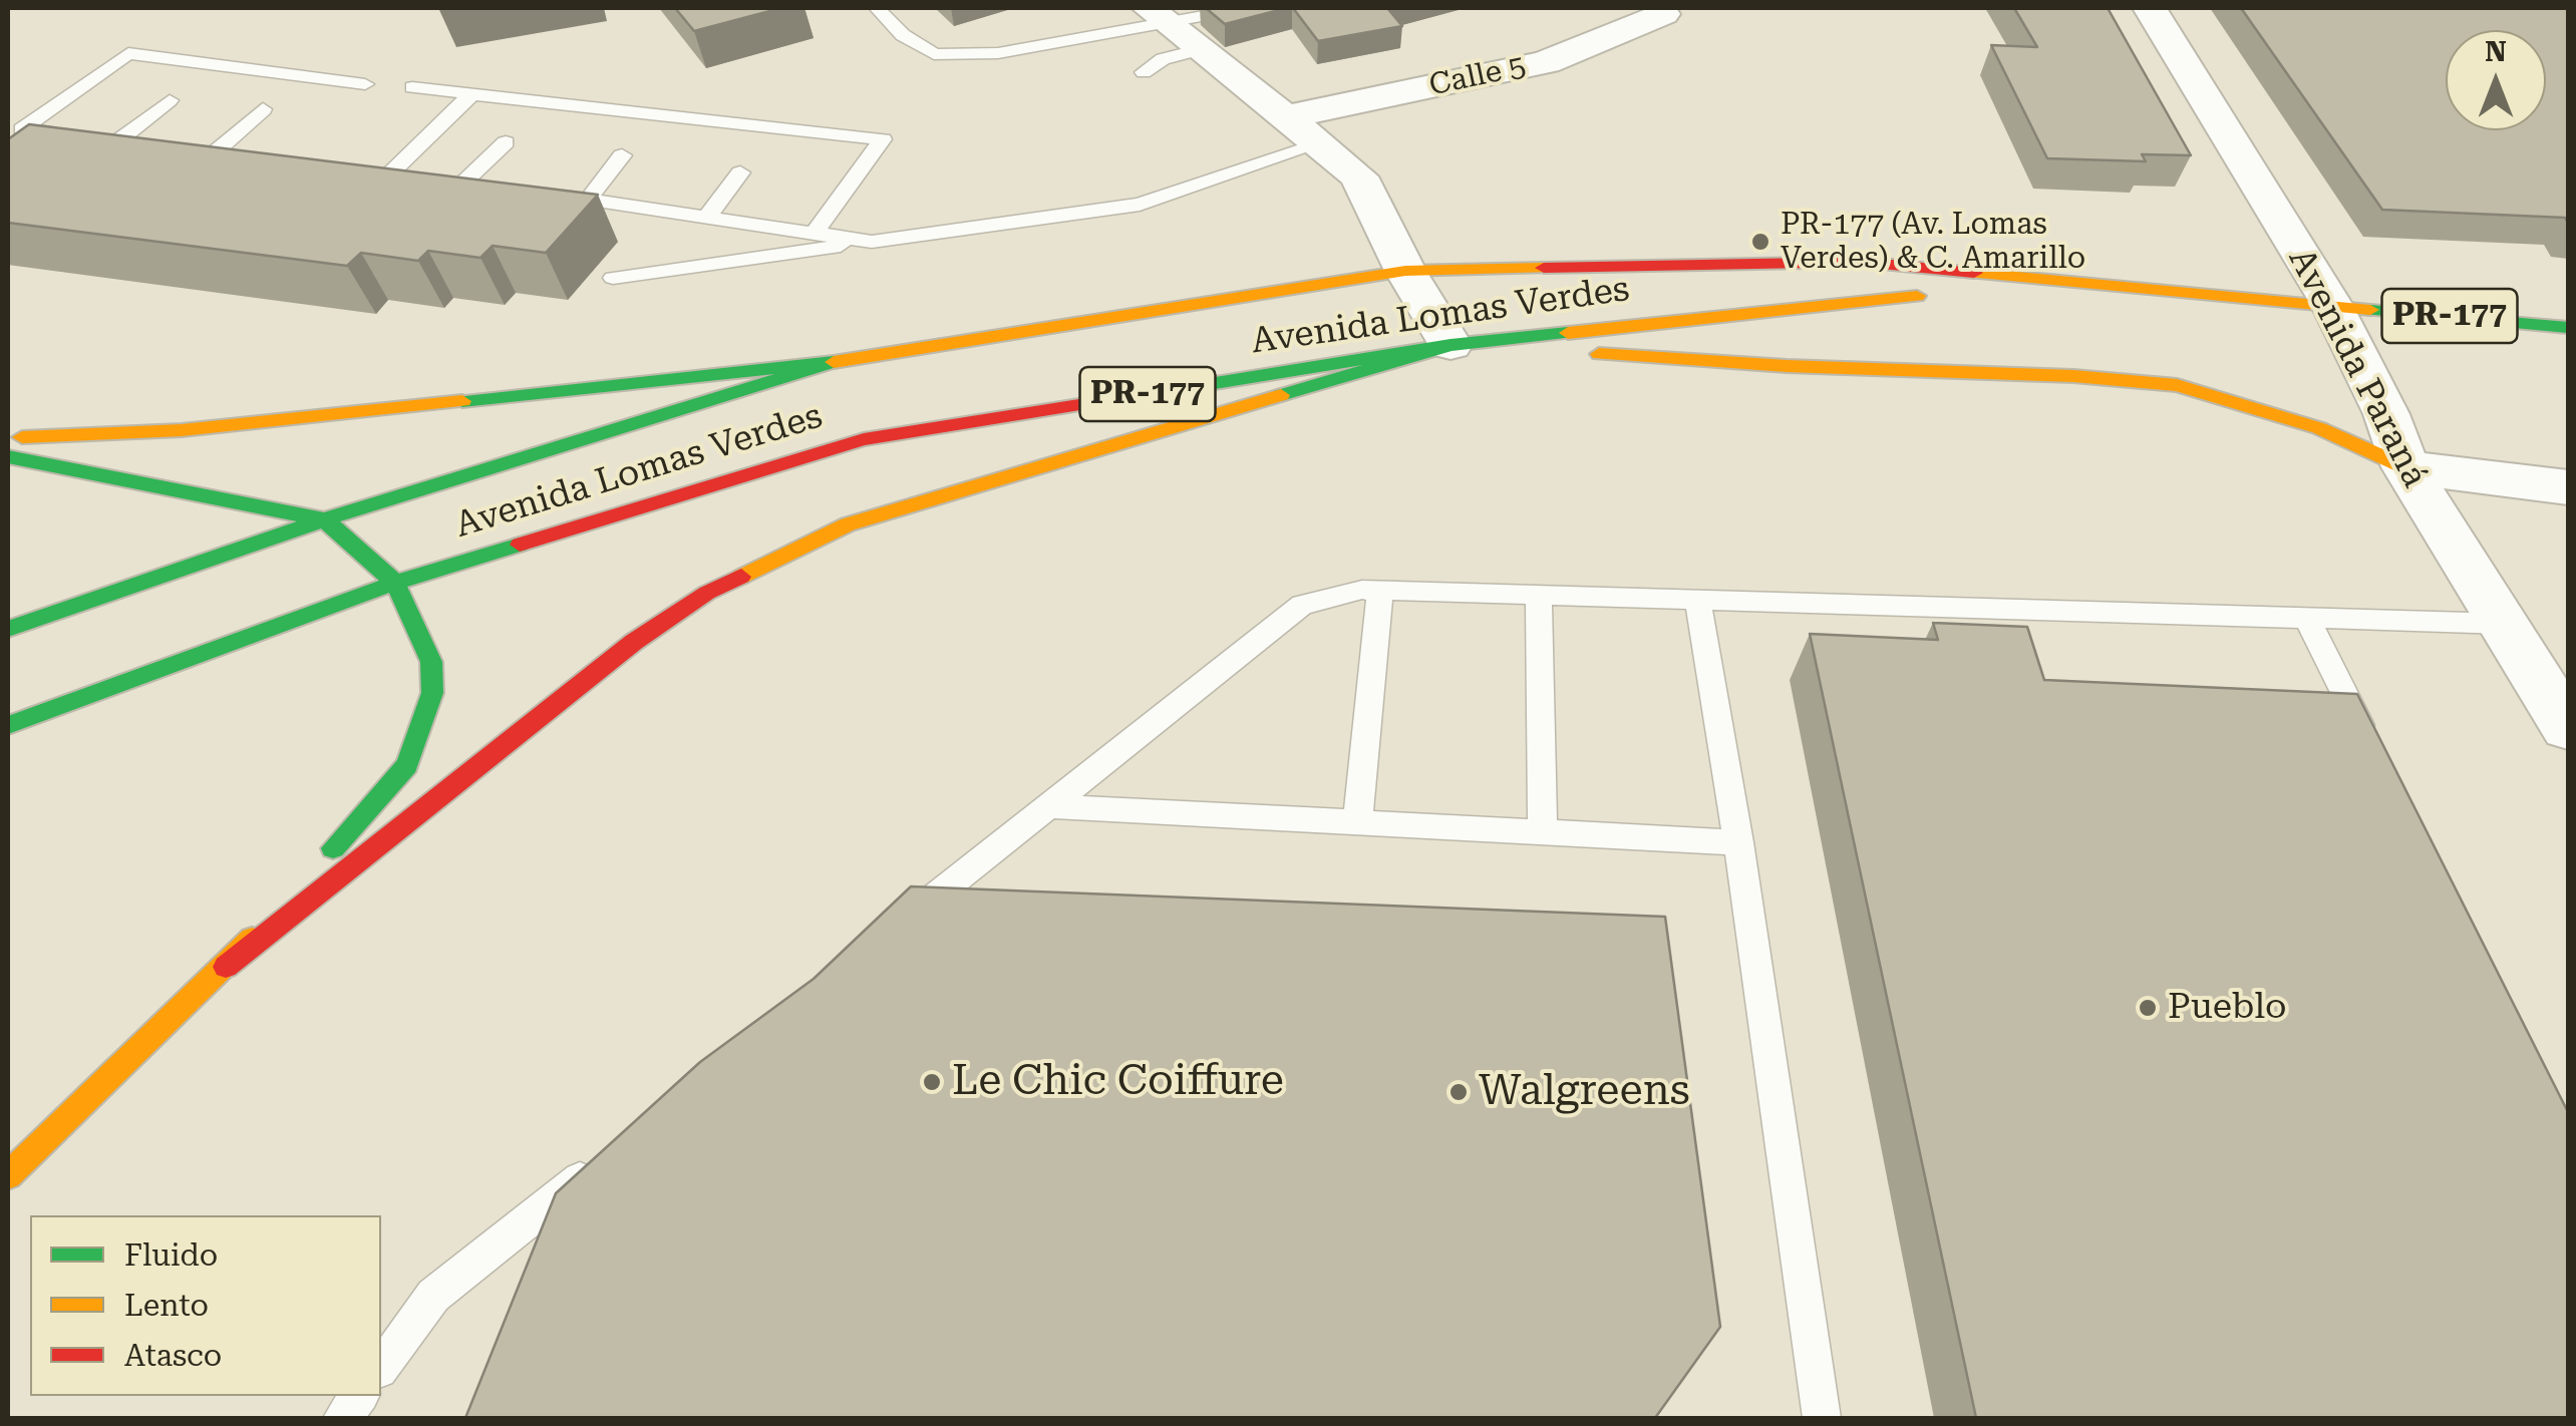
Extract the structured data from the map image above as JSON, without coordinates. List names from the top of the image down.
{
  "streets": {
    "main road": ["Avenida Lomas Verdes", "PR-177"],
    "street": ["Calle 5", "Avenida Paraná"]
  },
  "crossings": [
    ["Avenida Lomas Verdes", "Avenida Paraná"]
  ],
  "places": [
    "PR-177 (Av. Lomas Verdes) & C. Amarillo",
    "Pueblo",
    "Le Chic Coiffure",
    "Walgreens"
  ],
  "legend": ["Fluido", "Lento", "Atasco"],
  "north": "top"
}
